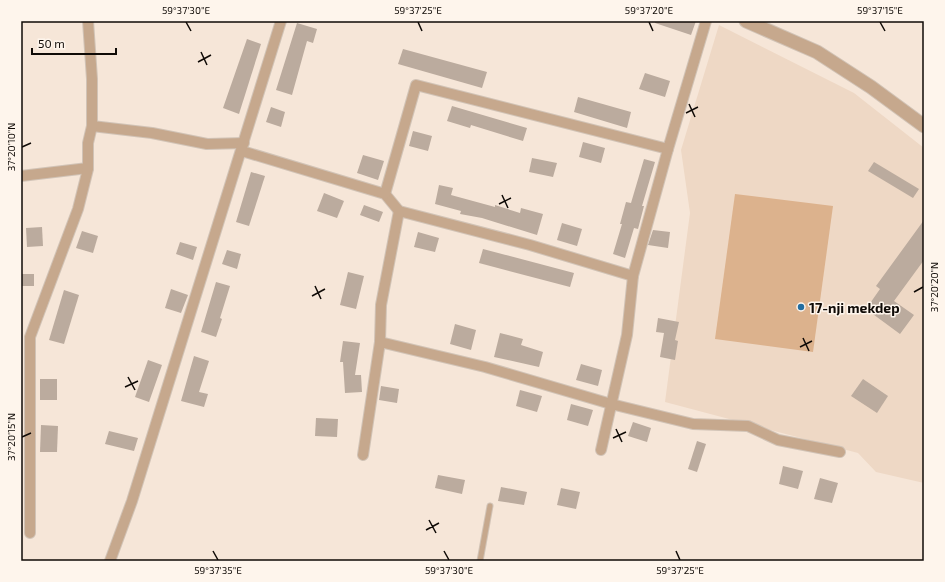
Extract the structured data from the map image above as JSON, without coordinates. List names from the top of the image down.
{
  "places": ["17-nji mekdep"],
  "scale_bar": "50 m",
  "coordinates": [
    "59°37'30\"E",
    "59°37'25\"E",
    "59°37'20\"E",
    "59°37'15\"E",
    "37°20'10\"N",
    "37°20'20\"N",
    "37°20'15\"N",
    "59°37'35\"E"
  ]
}
